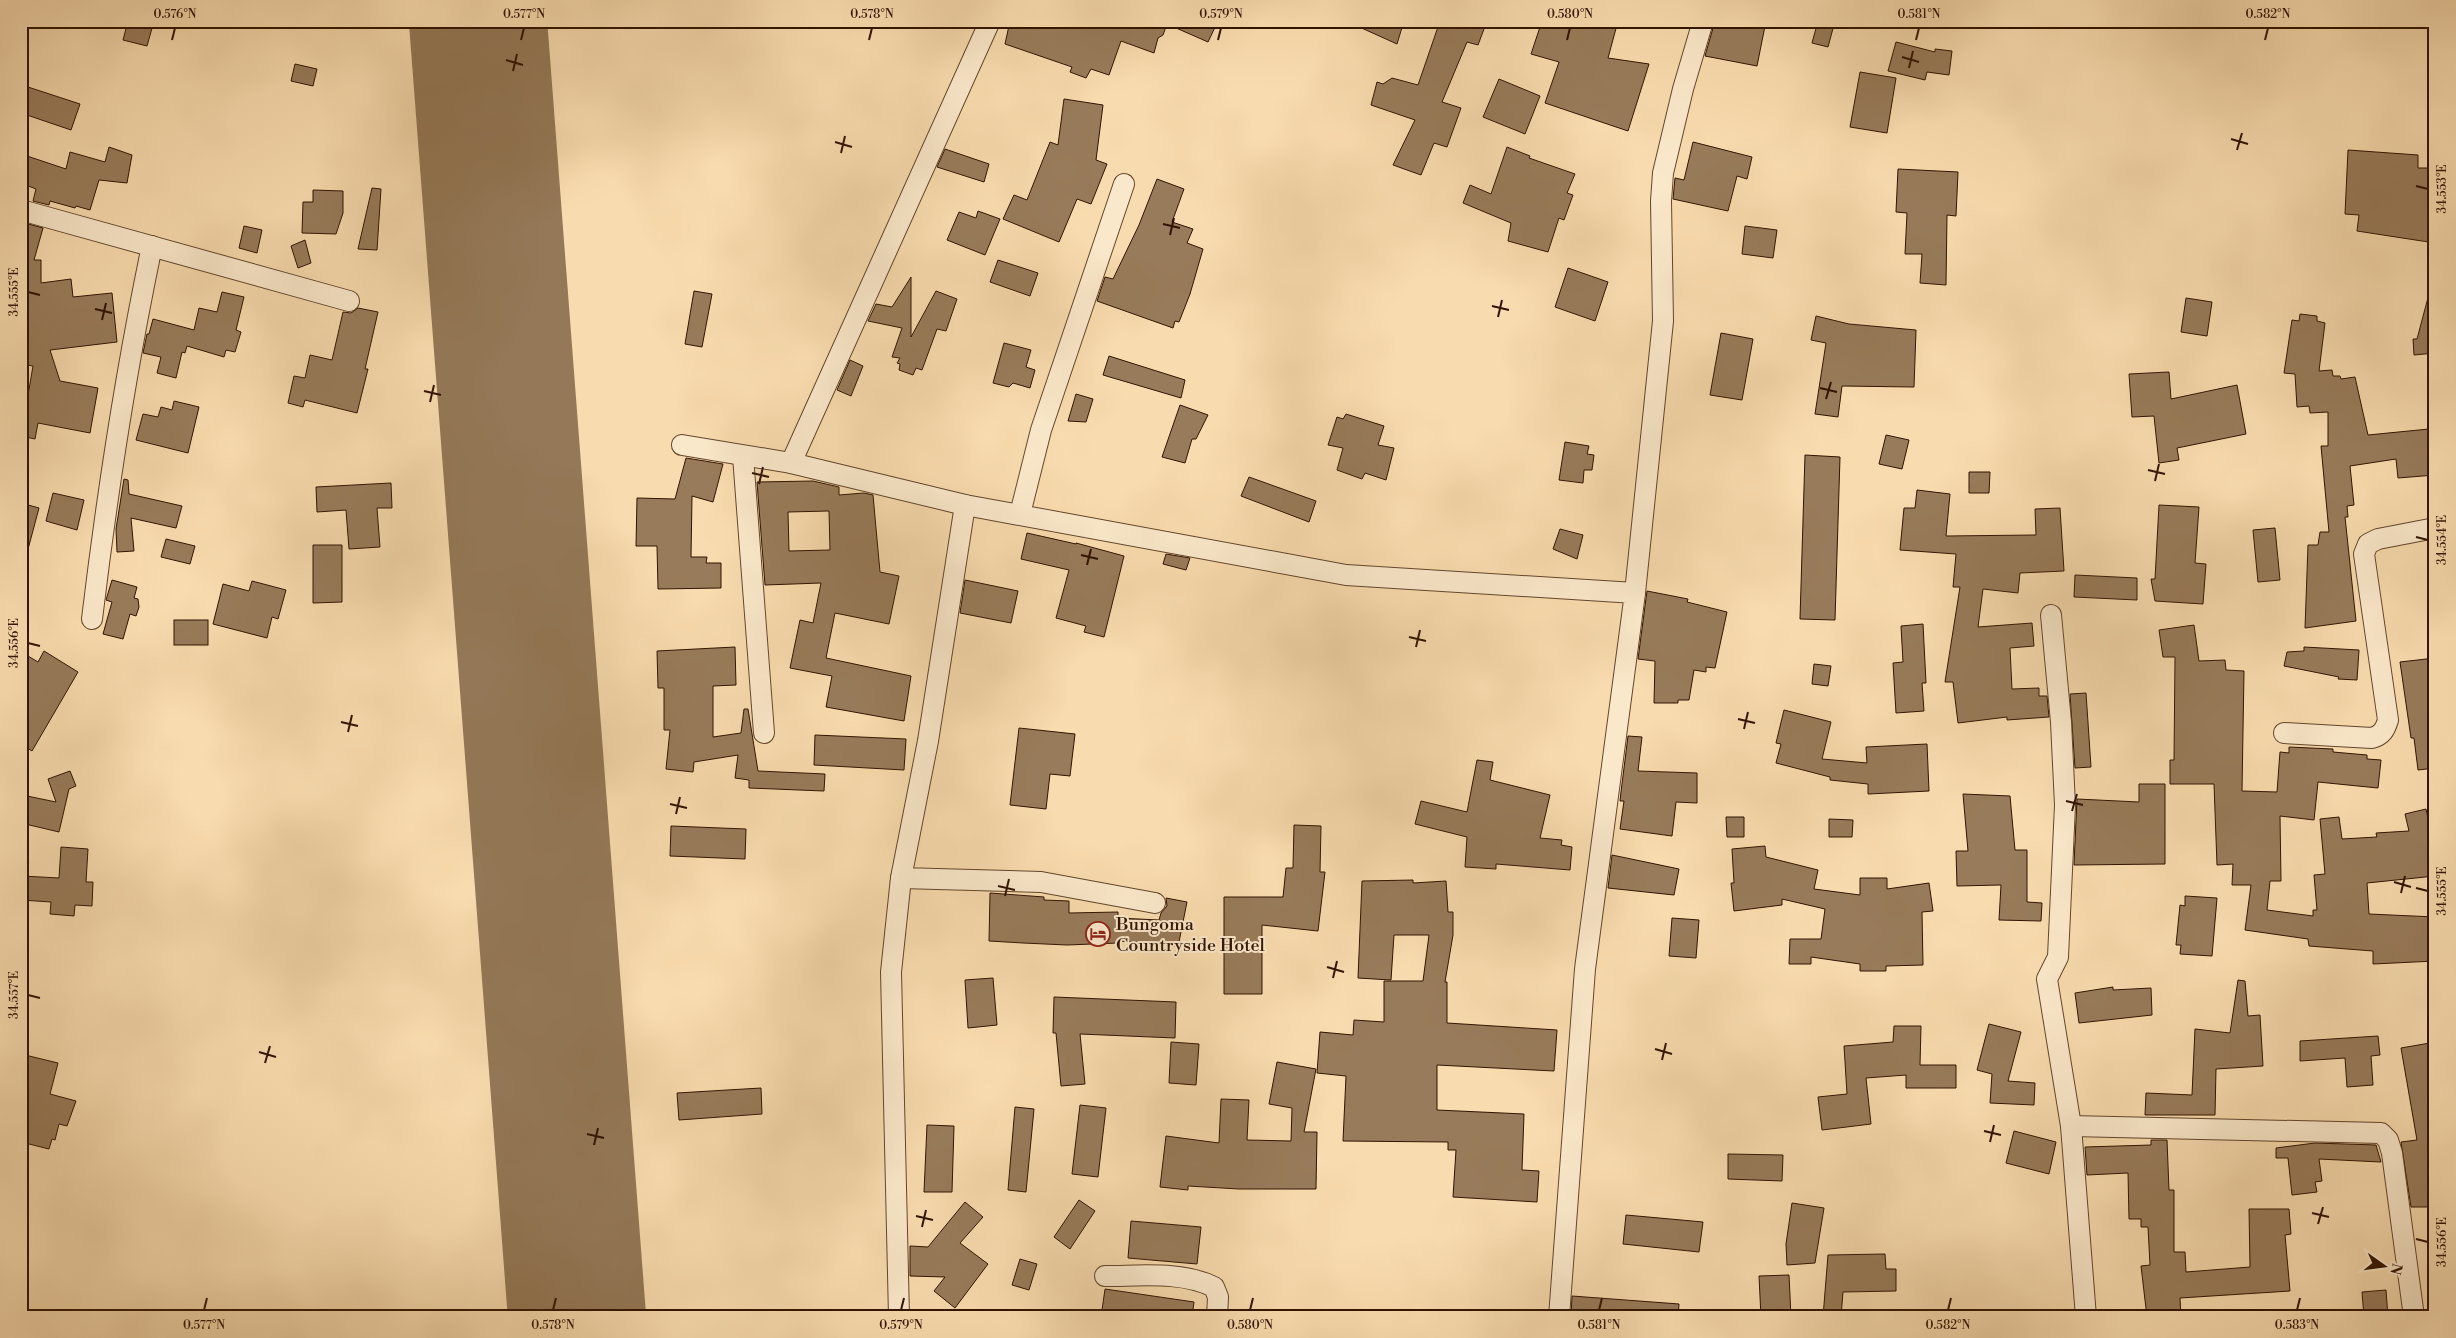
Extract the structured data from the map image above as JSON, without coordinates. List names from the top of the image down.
{
  "places": {
    "hotel": ["Bungoma Countryside Hotel"]
  },
  "north": "right",
  "coordinates": [
    "0.576°N",
    "0.577°N",
    "0.578°N",
    "0.579°N",
    "0.580°N",
    "0.581°N",
    "0.582°N",
    "34.553°E",
    "34.555°E",
    "34.554°E",
    "34.556°E",
    "34.557°E",
    "0.583°N"
  ]
}
